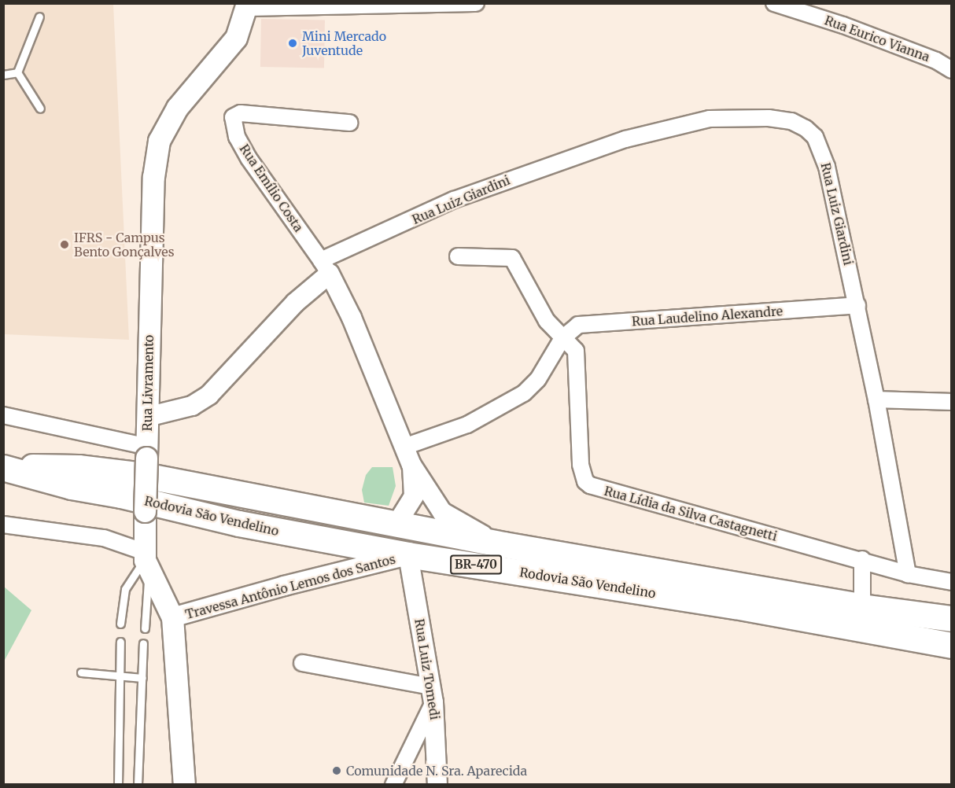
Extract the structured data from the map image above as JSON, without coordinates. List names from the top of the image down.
{
  "streets": {
    "highway": ["Rodovia São Vendelino", "BR-470"],
    "main road": ["Rua Livramento"],
    "street": [
      "Rua Eurico Vianna",
      "Rua Emílio Costa",
      "Rua Luiz Giardini",
      "Rua Laudelino Alexandre",
      "Rua Lídia da Silva Castagnetti",
      "Travessa Antônio Lemos dos Santos",
      "Rua Luiz Tomedi"
    ]
  },
  "crossings": [
    ["Rua Emílio Costa", "Rua Luiz Giardini"],
    ["Rua Luiz Giardini", "Rua Laudelino Alexandre"],
    ["Rua Luiz Giardini", "Rua Lídia da Silva Castagnetti"],
    ["Rua Laudelino Alexandre", "Rua Lídia da Silva Castagnetti"],
    ["Rua Livramento", "Travessa Antônio Lemos dos Santos"],
    ["Rodovia São Vendelino", "BR-470"],
    ["Rodovia São Vendelino", "Travessa Antônio Lemos dos Santos"],
    ["Rodovia São Vendelino", "Rua Luiz Tomedi"],
    ["Travessa Antônio Lemos dos Santos", "Rua Luiz Tomedi"]
  ],
  "places": ["Mini Mercado Juventude", "IFRS - Campus Bento Gonçalves", "Comunidade N. Sra. Aparecida"]
}
